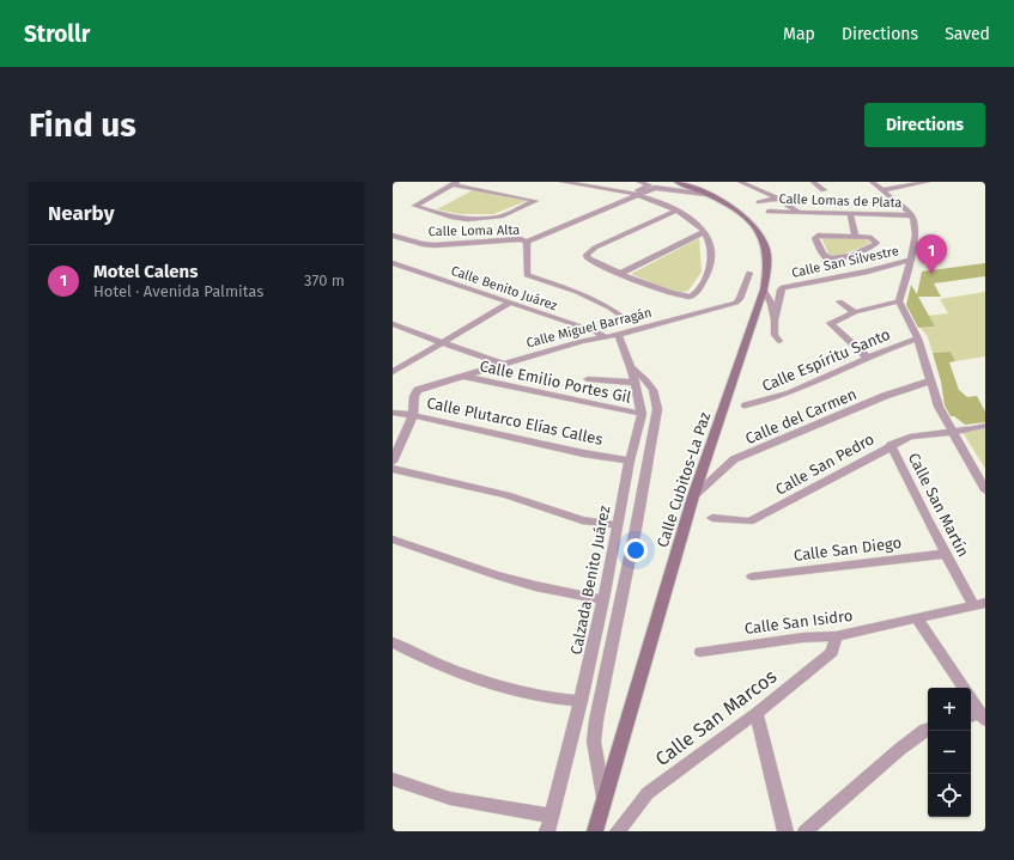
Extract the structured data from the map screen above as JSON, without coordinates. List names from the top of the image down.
{
  "streets": {
    "main road": ["Calle Cubitos-La Paz"],
    "street": [
      "Calle Lomas de Plata",
      "Calle Loma Alta",
      "Calle San Silvestre",
      "Calle Benito Juárez",
      "Calle Miguel Barragán",
      "Calle Espíritu Santo",
      "Calle Emilio Portes Gil",
      "Calle del Carmen",
      "Calle Plutarco Elías Calles",
      "Calle San Pedro",
      "Calle San Martín",
      "Calle San Diego",
      "Calzada Benito Juárez",
      "Calle San Isidro",
      "Calle San Marcos"
    ]
  },
  "crossings": [
    ["Calle Benito Juárez", "Calle Miguel Barragán"],
    ["Calle Benito Juárez", "Calzada Benito Juárez"],
    ["Calle Miguel Barragán", "Calle Emilio Portes Gil"],
    ["Calle Miguel Barragán", "Calle Plutarco Elías Calles"],
    ["Calle Miguel Barragán", "Calzada Benito Juárez"],
    ["Calle Emilio Portes Gil", "Calzada Benito Juárez"],
    ["Calle del Carmen", "Calle Cubitos-La Paz"],
    ["Calle Plutarco Elías Calles", "Calzada Benito Juárez"],
    ["Calle San Pedro", "Calle San Martín"],
    ["Calle San Martín", "Calle San Diego"],
    ["Calle San Martín", "Calle San Isidro"],
    ["Calle San Isidro", "Calle San Marcos"]
  ],
  "page": {
    "header": "Strollr",
    "nav": ["Map", "Directions", "Saved"],
    "buttons": "Directions",
    "title": "Find us",
    "heading": "Nearby",
    "pins": "1",
    "list": [
      {
        "mark": "1",
        "name": "Motel Calens",
        "note": "Hotel · Avenida Palmitas",
        "value": "370 m"
      }
    ],
    "map_buttons": ["+", "−"]
  }
}
